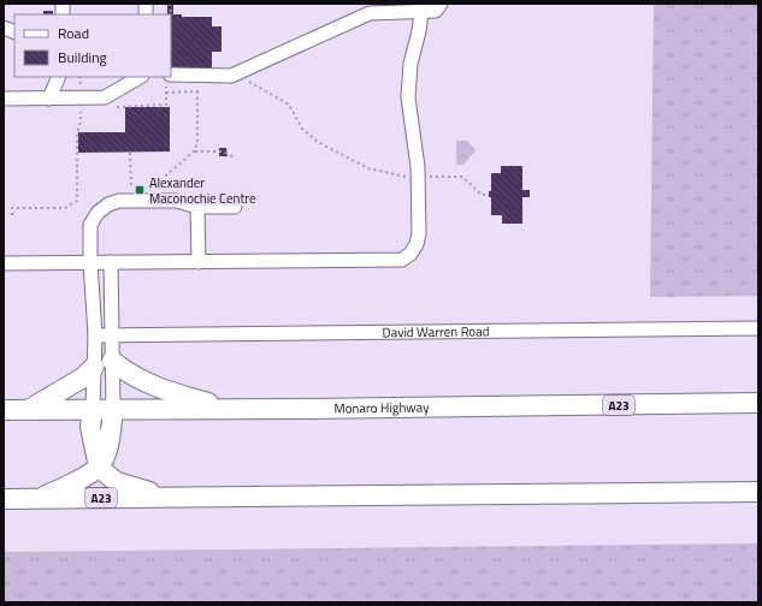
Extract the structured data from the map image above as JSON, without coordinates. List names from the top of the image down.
{
  "streets": {
    "highway": ["A23", "Monaro Highway"],
    "street": ["David Warren Road"]
  },
  "places": {
    "transit": ["Alexander Maconochie Centre"]
  },
  "legend": ["Road", "Building"]
}
